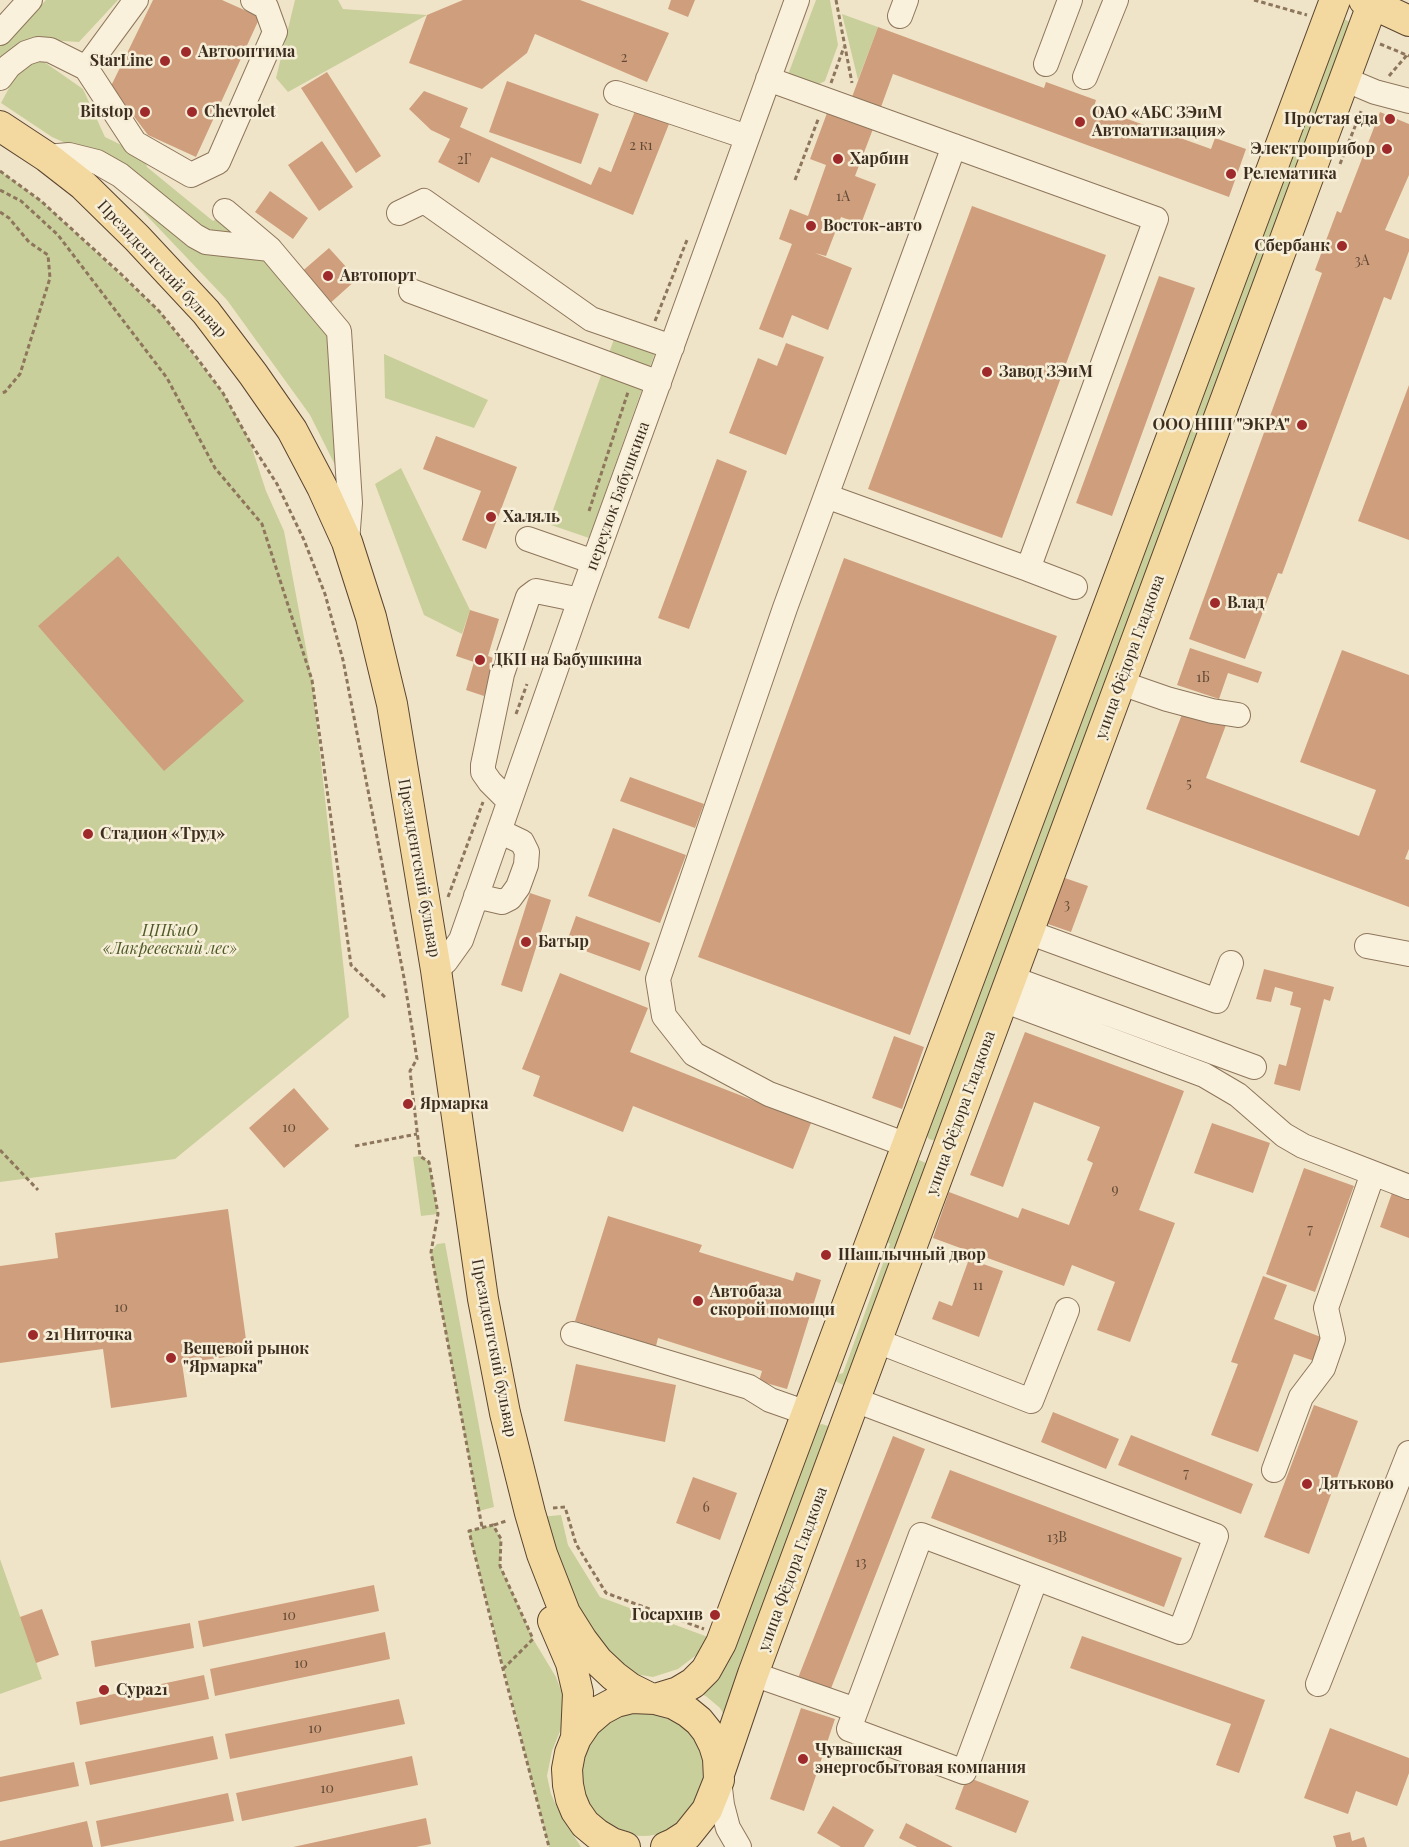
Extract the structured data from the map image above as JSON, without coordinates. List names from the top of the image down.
{
  "streets": {
    "main road": ["Президентский бульвар", "улица Фёдора Гладкова"],
    "street": ["переулок Бабушкина"]
  },
  "crossings": [
    ["Президентский бульвар", "переулок Бабушкина"],
    ["Президентский бульвар", "улица Фёдора Гладкова"]
  ],
  "parks": ["ЦПКиО «Лакреевский лес»"],
  "places": [
    "Автооптима",
    "StarLine",
    "Bitstop",
    "Chevrolet",
    "Простая еда",
    "ОАО «АБС ЗЭиМ Автоматизация»",
    "Электроприбор",
    "Харбин",
    "Релематика",
    "Восток-авто",
    "Сбербанк",
    "Автопорт",
    "Завод ЗЭиМ",
    "ООО НПП \"ЭКРА\"",
    "Халяль",
    "Влад",
    "ДКП на Бабушкина",
    "Стадион «Труд»",
    "Батыр",
    "Ярмарка",
    "Шашлычный двор",
    "Автобаза скорой помощи",
    "21 Ниточка",
    "Вещевой рынок \"Ярмарка\"",
    "Дятьково",
    "Госархив",
    "Сура21",
    "Чувашская энергосбытовая компания"
  ],
  "house_numbers": [
    "2",
    "2 к1",
    "2Г",
    "1А",
    "3А",
    "1Б",
    "5",
    "3",
    "10",
    "9",
    "7",
    "11",
    "10",
    "7",
    "6",
    "13В",
    "13",
    "10",
    "10",
    "10",
    "10"
  ]
}
